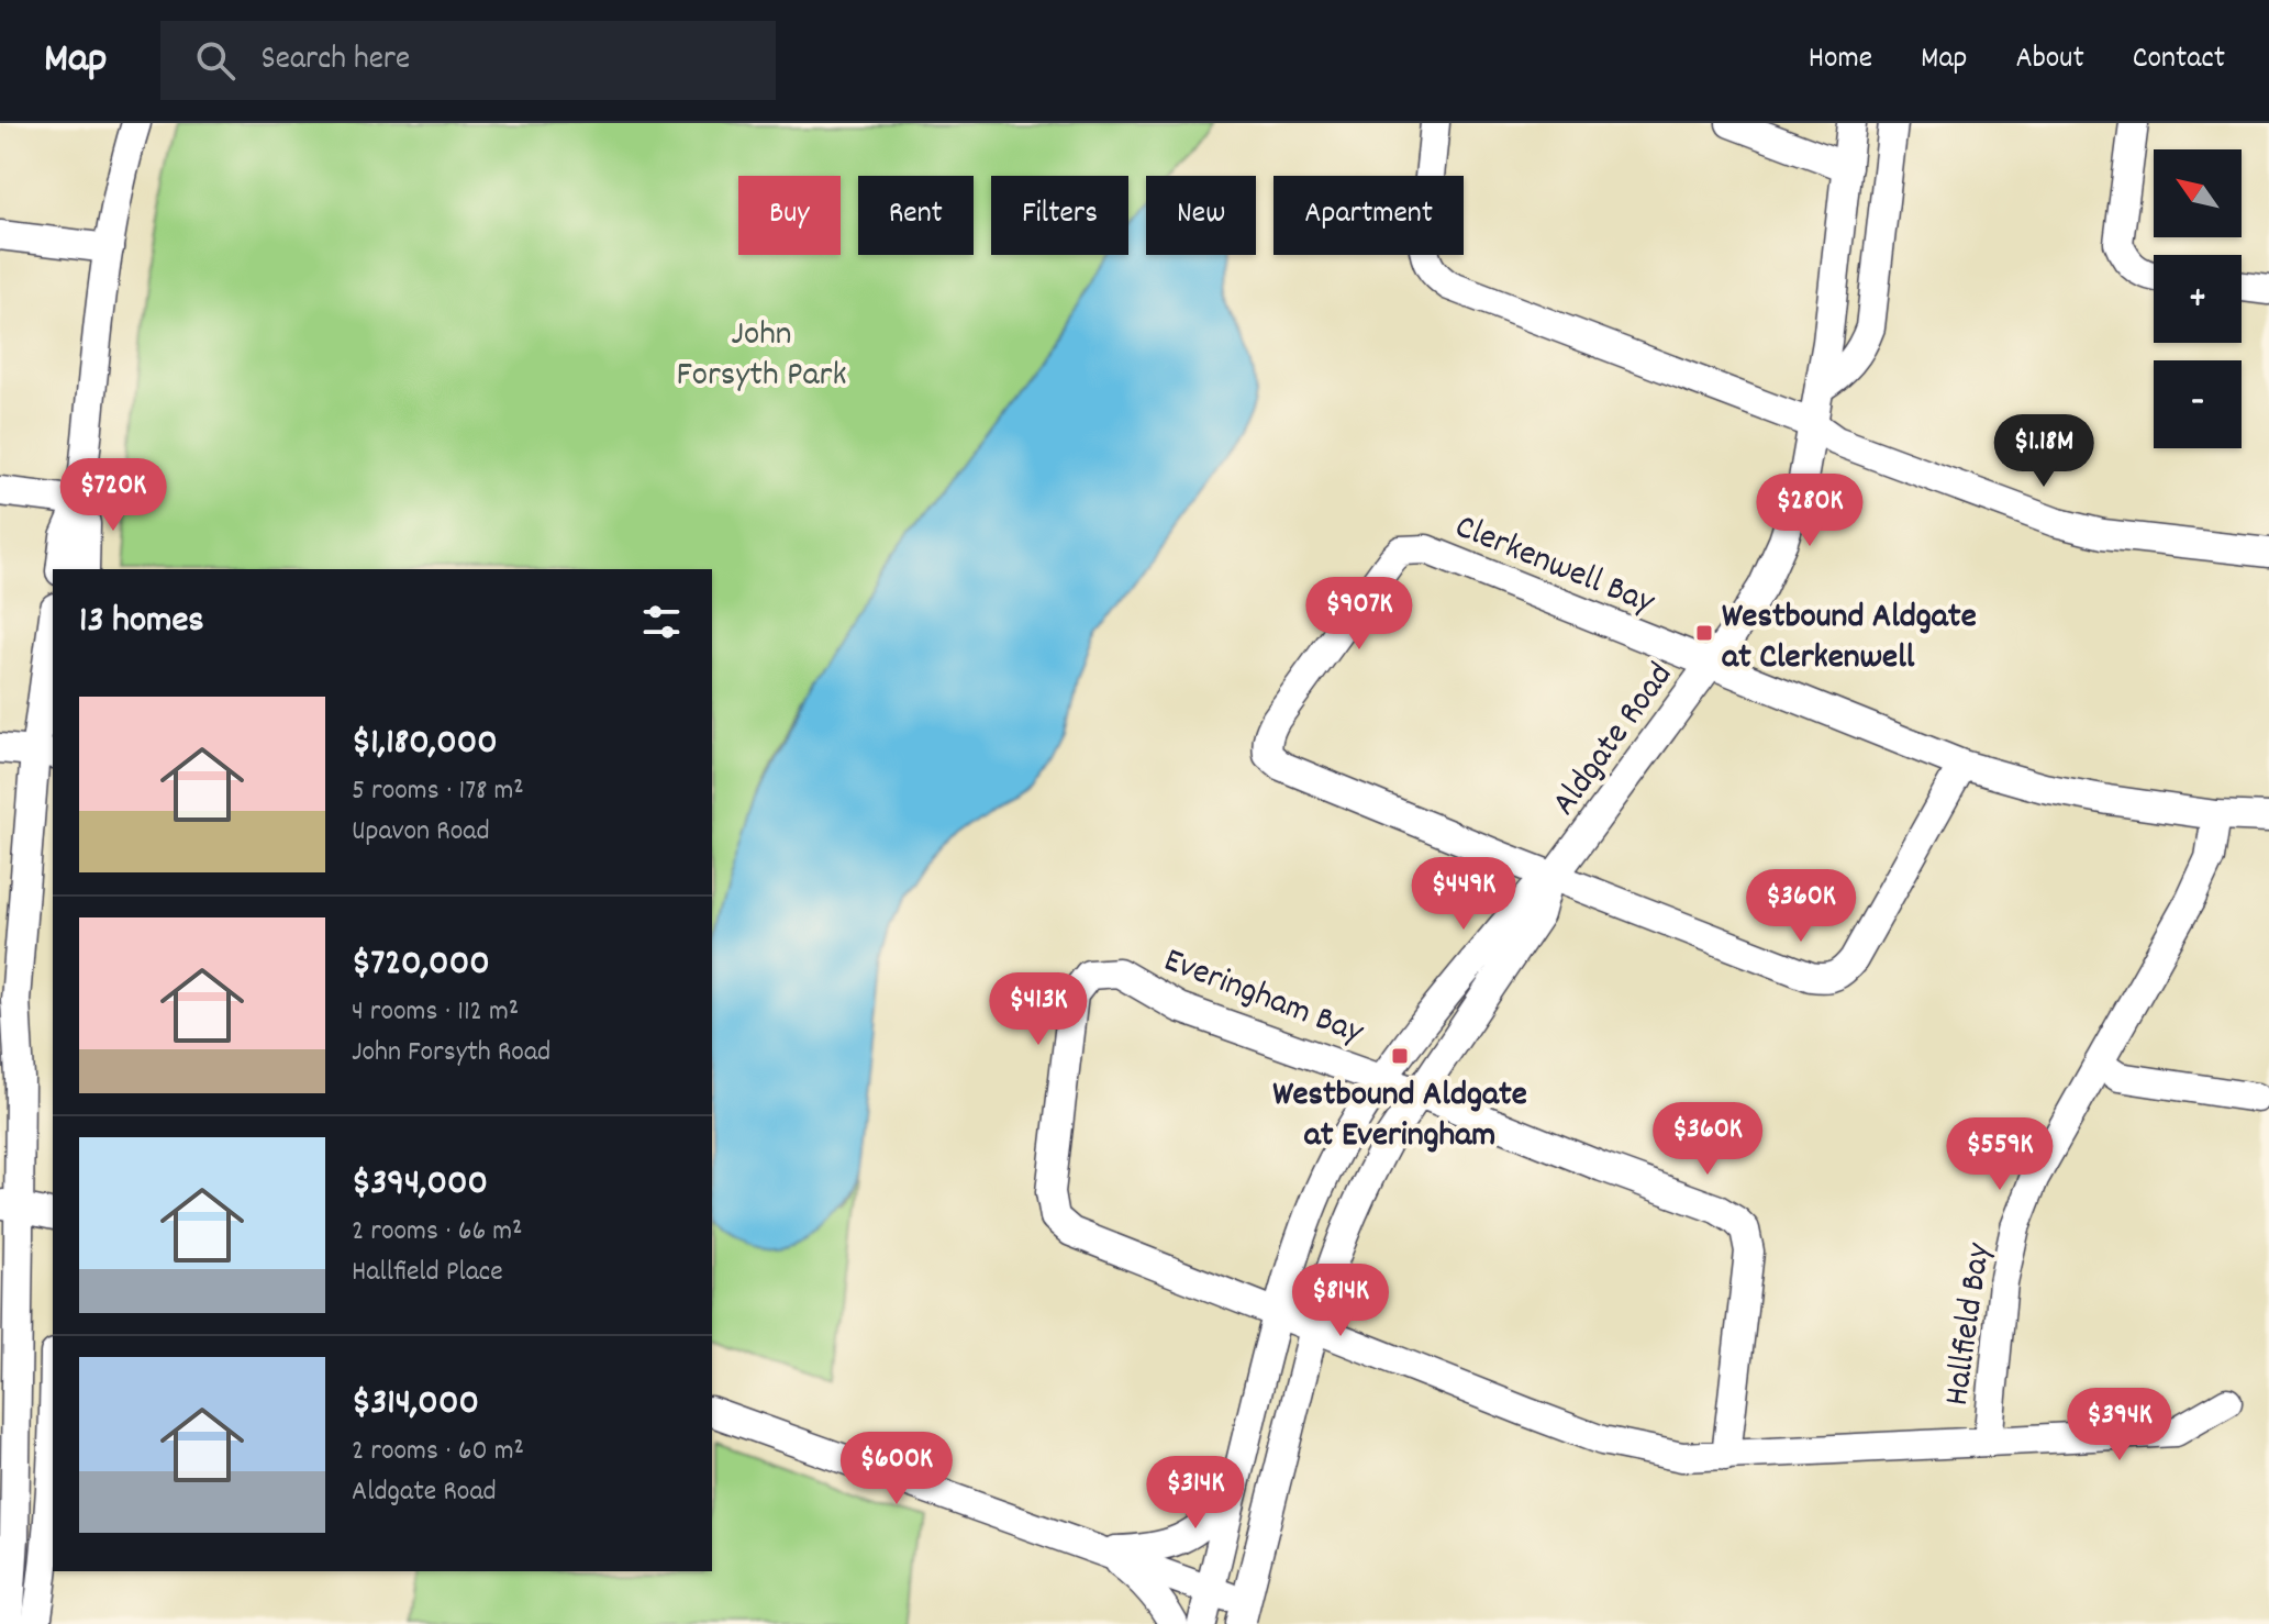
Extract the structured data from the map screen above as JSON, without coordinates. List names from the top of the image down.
{
  "streets": {
    "street": [
      "Clerkenwell Bay",
      "Aldgate Road",
      "Everingham Bay",
      "Hallfield Bay"
    ]
  },
  "crossings": [
    ["Clerkenwell Bay", "Aldgate Road"],
    ["Aldgate Road", "Everingham Bay"],
    ["Aldgate Road", "Hallfield Bay"],
    ["Everingham Bay", "Hallfield Bay"]
  ],
  "parks": ["John Forsyth Park"],
  "places": {
    "transit": ["Westbound Aldgate at Clerkenwell", "Westbound Aldgate at Everingham"]
  },
  "north": "top left",
  "page": {
    "header": "Map",
    "search": "Search here",
    "nav": [
      "Home",
      "Map",
      "About",
      "Contact"
    ],
    "map_buttons": ["+", "−"],
    "chip": [
      "Buy",
      "Rent",
      "Filters",
      "New",
      "Apartment"
    ],
    "price": [
      "$1.18M",
      "$720K",
      "$280K",
      "$907K",
      "$449K",
      "$360K",
      "$413K",
      "$360K",
      "$559K",
      "$814K",
      "$394K",
      "$600K",
      "$314K"
    ],
    "heading": "13 homes",
    "list": [
      {
        "name": "$1,180,000",
        "note": "5 rooms · 178 m² · Upavon Road"
      },
      {
        "name": "$720,000",
        "note": "4 rooms · 112 m² · John Forsyth Road"
      },
      {
        "name": "$394,000",
        "note": "2 rooms · 66 m² · Hallfield Place"
      },
      {
        "name": "$314,000",
        "note": "2 rooms · 60 m² · Aldgate Road"
      }
    ]
  }
}
